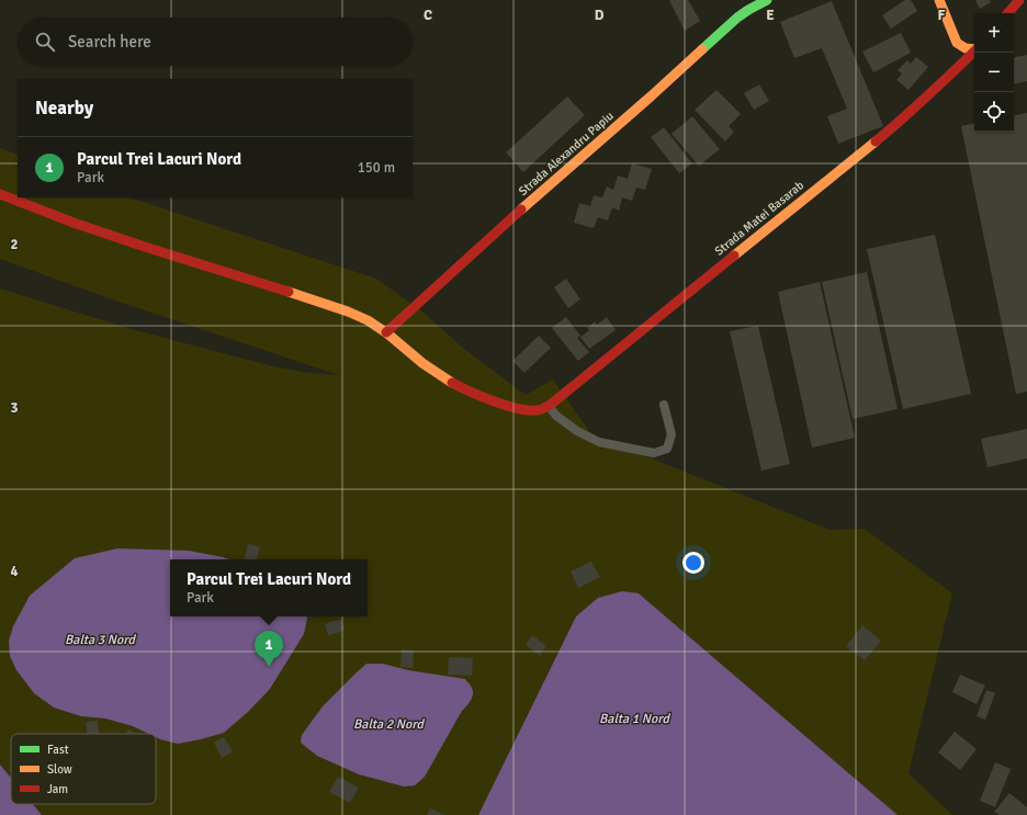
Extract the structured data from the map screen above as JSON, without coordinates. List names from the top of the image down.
{
  "streets": {
    "main road": ["Strada Alexandru Papiu", "Strada Matei Basarab"]
  },
  "water": ["Balta 3 Nord", "Balta 1 Nord", "Balta 2 Nord"],
  "legend": ["Fast", "Slow", "Jam"],
  "page": {
    "map_buttons": ["+", "−"],
    "search": "Search here",
    "heading": "Nearby",
    "list": [
      {
        "mark": "1",
        "name": "Parcul Trei Lacuri Nord",
        "note": "Park",
        "value": "150 m"
      }
    ],
    "popup": ["Parcul Trei Lacuri Nord", "Park"],
    "pins": "1"
  },
  "grid": {
    "columns": [
      "C",
      "D",
      "E",
      "F"
    ],
    "rows": ["2", "3", "4"]
  }
}
